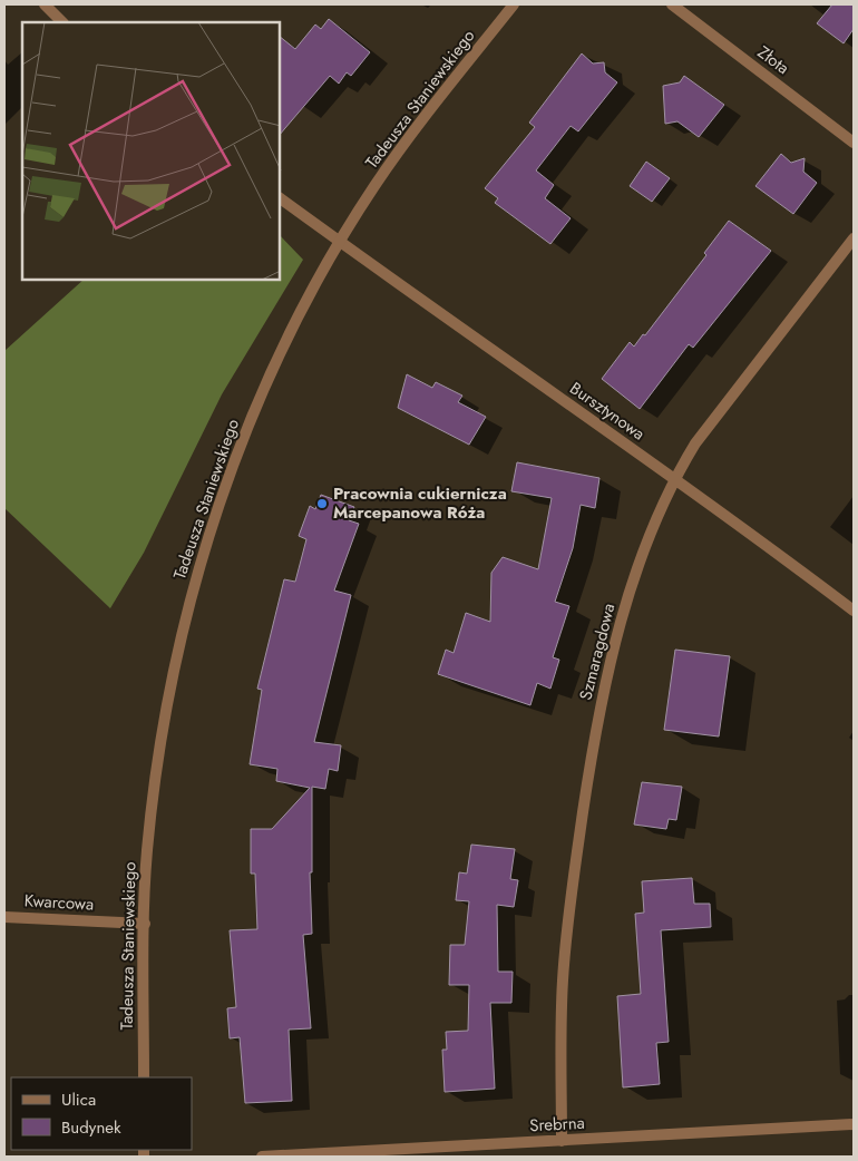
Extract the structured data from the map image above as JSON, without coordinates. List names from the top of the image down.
{
  "streets": {
    "street": [
      "Złota",
      "Tadeusza Staniewskiego",
      "Bursztynowa",
      "Szmaragdowa",
      "Kwarcowa",
      "Srebrna"
    ]
  },
  "crossings": [
    ["Tadeusza Staniewskiego", "Bursztynowa"],
    ["Tadeusza Staniewskiego", "Kwarcowa"],
    ["Bursztynowa", "Szmaragdowa"],
    ["Szmaragdowa", "Srebrna"]
  ],
  "places": ["Pracownia cukiernicza Marcepanowa Róża"],
  "legend": ["Ulica", "Budynek"]
}
